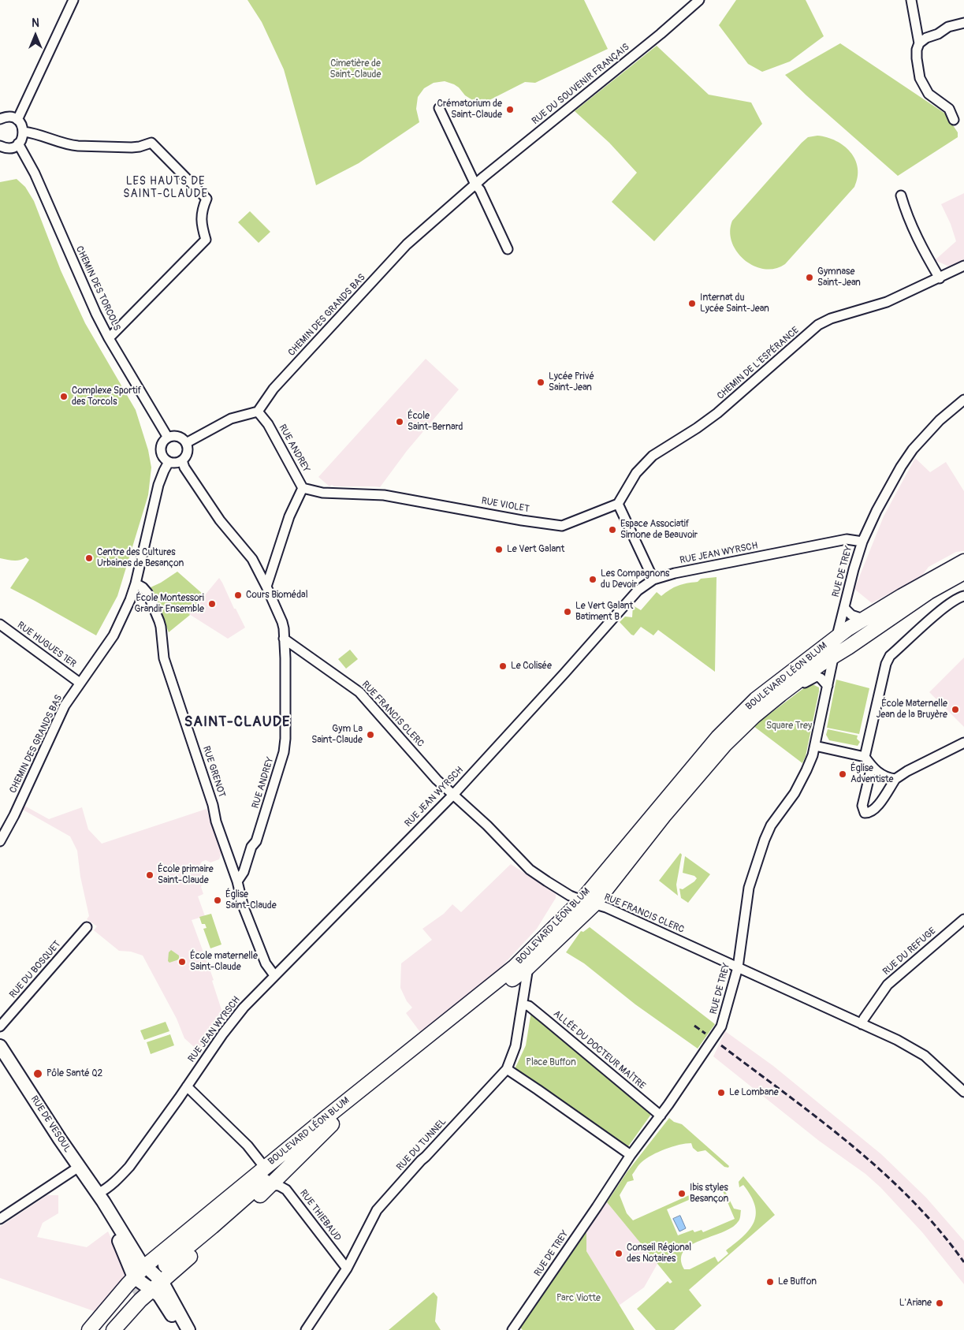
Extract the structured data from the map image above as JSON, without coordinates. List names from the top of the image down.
{
  "streets": {
    "main road": ["BOULEVARD LÉON BLUM", "RUE DE VESOUL"],
    "street": [
      "RUE DU SOUVENIR FRANÇAIS",
      "CHEMIN DES TORCOLS",
      "CHEMIN DES GRANDS BAS",
      "CHEMIN DE L'ESPÉRANCE",
      "RUE ANDREY",
      "RUE VIOLET",
      "RUE JEAN WYRSCH",
      "RUE DE TREY",
      "RUE HUGUES 1ER",
      "RUE FRANCIS CLERC",
      "RUE GRENOT",
      "RUE DU REFUGE",
      "RUE DU BOSQUET",
      "ALLÉE DU DOCTEUR MAÎTRE",
      "RUE DU TUNNEL",
      "RUE THIEBAUD"
    ]
  },
  "crossings": [
    ["RUE DU SOUVENIR FRANÇAIS", "CHEMIN DES GRANDS BAS"],
    ["CHEMIN DES TORCOLS", "CHEMIN DES GRANDS BAS"],
    ["CHEMIN DES TORCOLS", "RUE ANDREY"],
    ["CHEMIN DES GRANDS BAS", "RUE ANDREY"],
    ["CHEMIN DES GRANDS BAS", "RUE HUGUES 1ER"],
    ["CHEMIN DES GRANDS BAS", "RUE GRENOT"],
    ["CHEMIN DE L'ESPÉRANCE", "RUE VIOLET"],
    ["RUE ANDREY", "RUE VIOLET"],
    ["RUE ANDREY", "RUE FRANCIS CLERC"],
    ["RUE ANDREY", "RUE GRENOT"],
    ["RUE JEAN WYRSCH", "RUE DE TREY"],
    ["RUE JEAN WYRSCH", "RUE FRANCIS CLERC"],
    ["RUE JEAN WYRSCH", "RUE DE VESOUL"],
    ["RUE DE TREY", "BOULEVARD LÉON BLUM"],
    ["RUE DE TREY", "RUE FRANCIS CLERC"],
    ["RUE DE TREY", "ALLÉE DU DOCTEUR MAÎTRE"],
    ["BOULEVARD LÉON BLUM", "RUE FRANCIS CLERC"],
    ["BOULEVARD LÉON BLUM", "RUE DE VESOUL"],
    ["BOULEVARD LÉON BLUM", "RUE DU TUNNEL"],
    ["RUE FRANCIS CLERC", "RUE DU REFUGE"],
    ["ALLÉE DU DOCTEUR MAÎTRE", "RUE DU TUNNEL"],
    ["RUE DU TUNNEL", "RUE THIEBAUD"]
  ],
  "districts": ["LES HAUTS DE SAINT-CLAUDE", "SAINT-CLAUDE"],
  "parks": [
    "Cimetière de Saint-Claude",
    "Square Trey",
    "Place Buffon",
    "Parc Viotte"
  ],
  "places": [
    "Crématorium de Saint-Claude",
    "Gymnase Saint-Jean",
    "Internat du Lycée Saint-Jean",
    "Lycée Privé Saint-Jean",
    "Complexe Sportif des Torcols",
    "École Saint-Bernard",
    "Espace Associatif Simone de Beauvoir",
    "Le Vert Galant",
    "Centre des Cultures Urbaines de Besançon",
    "Les Compagnons du Devoir",
    "Cours Biomédal",
    "École Montessori Grandir Ensemble",
    "Le Vert Galant Batiment B",
    "Le Colisée",
    "École Maternelle Jean de la Bruyère",
    "Gym La Saint-Claude",
    "Église Adventiste",
    "École primaire Saint-Claude",
    "Église Saint-Claude",
    "École maternelle Saint-Claude",
    "Pôle Santé Q2",
    "Le Lombane",
    "Ibis styles Besançon",
    "Conseil Régional des Notaires",
    "Le Buffon",
    "L'Ariane"
  ],
  "north": "top"
}
